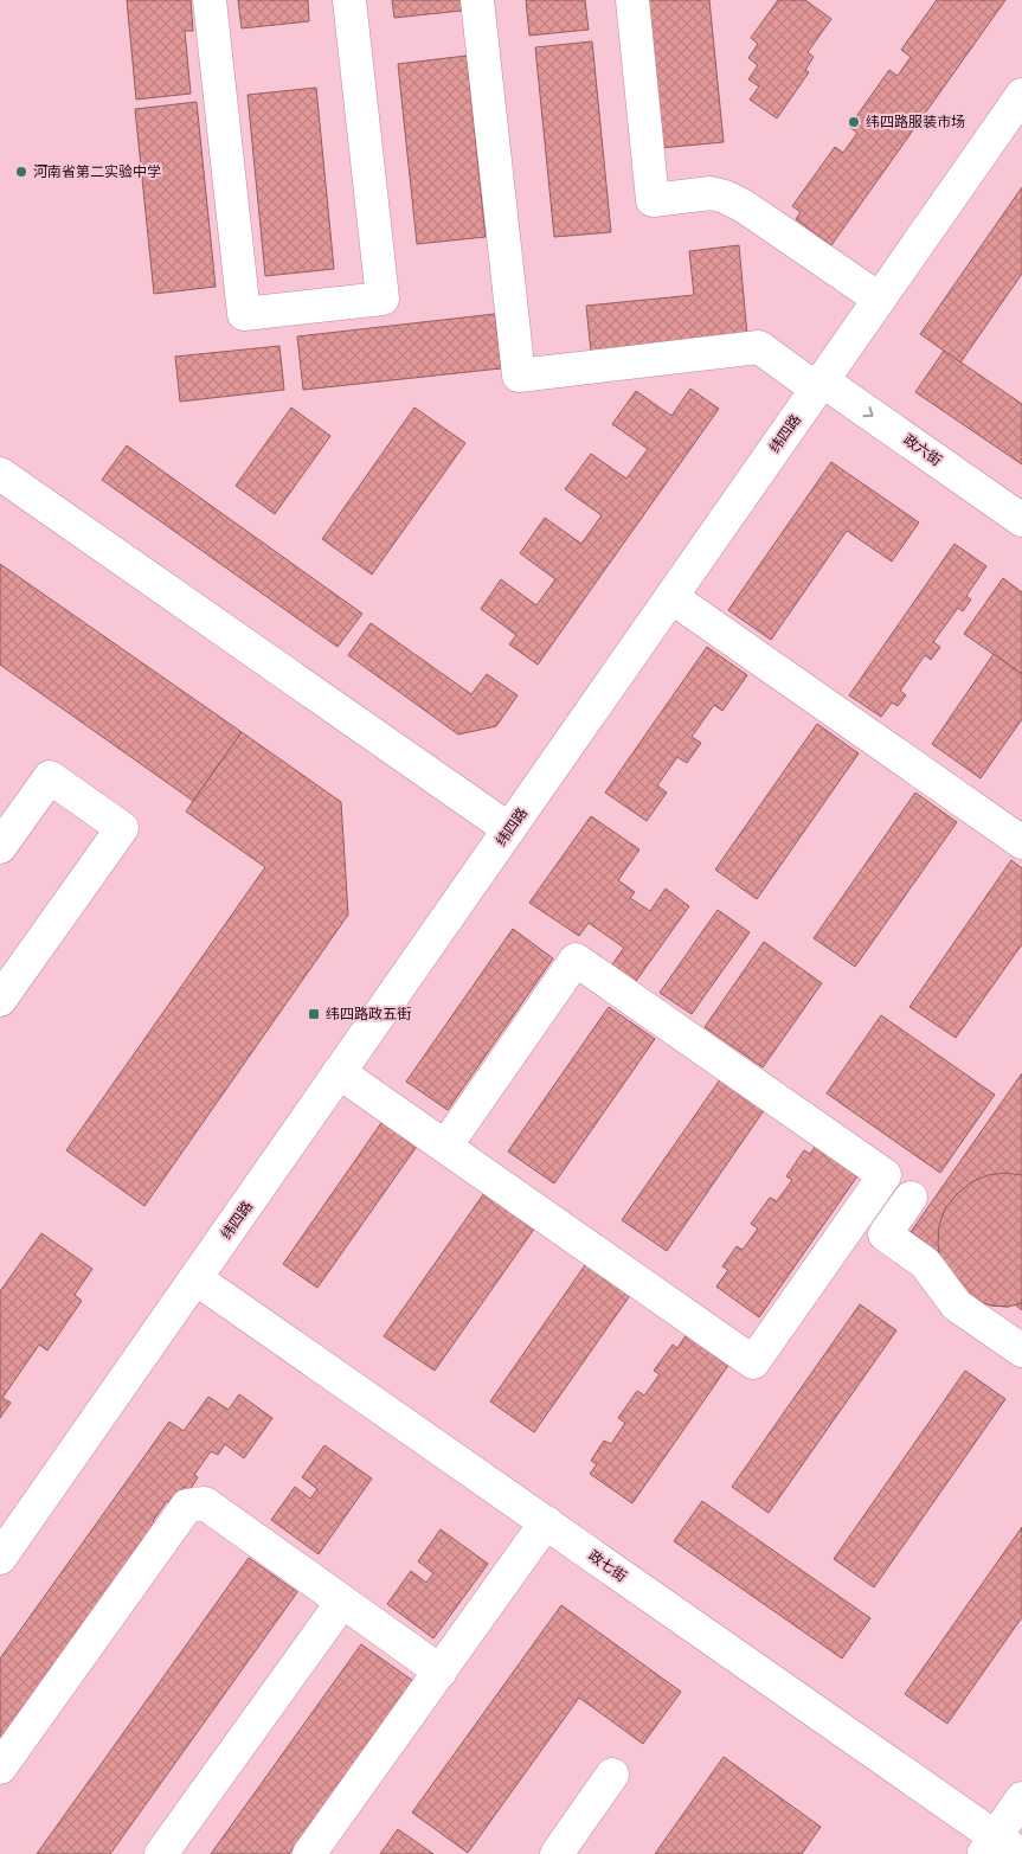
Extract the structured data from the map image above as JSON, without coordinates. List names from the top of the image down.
{
  "streets": {
    "street": ["纬四路", "政六街", "政七街"]
  },
  "crossings": [
    ["纬四路", "政六街"],
    ["纬四路", "政七街"]
  ],
  "places": {
    "other": ["纬四路服装市场", "河南省第二实验中学"],
    "transit": ["纬四路政五街"]
  }
}
